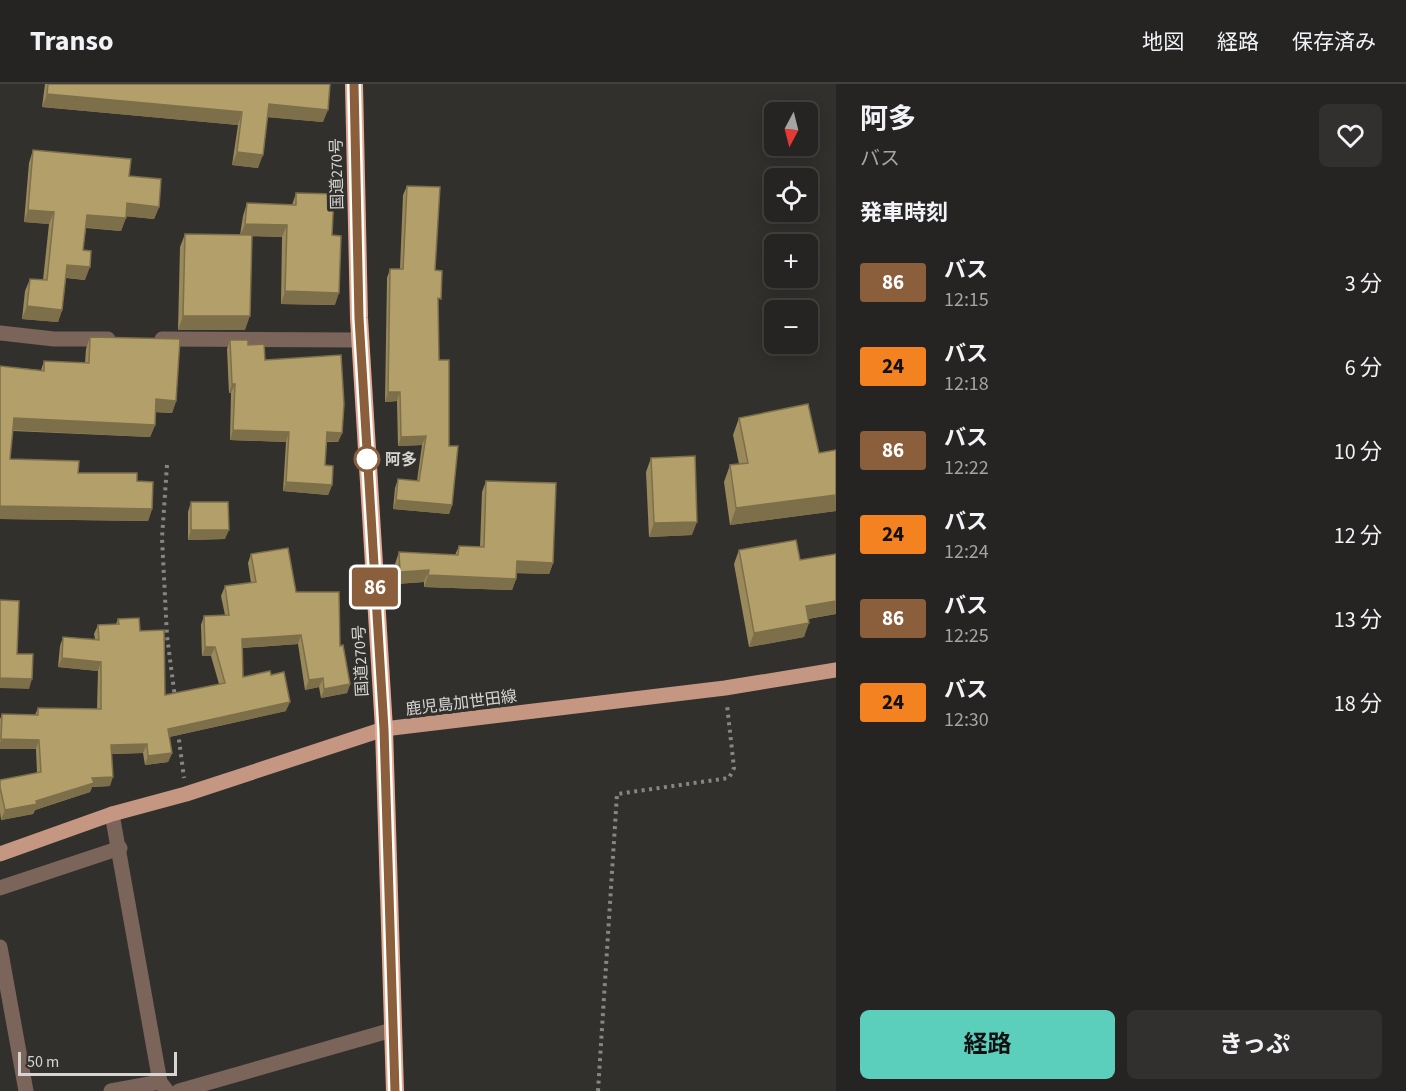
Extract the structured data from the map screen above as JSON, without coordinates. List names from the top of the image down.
{
  "streets": {
    "highway": ["国道270号"],
    "main road": ["鹿児島加世田線"]
  },
  "crossings": [
    ["国道270号", "鹿児島加世田線"]
  ],
  "places": ["阿多"],
  "lines": ["bus line 86"],
  "scale_bar": "50 m",
  "north": "bottom",
  "page": {
    "header": "Transo",
    "nav": ["地図", "経路", "保存済み"],
    "on_map": "86",
    "heading": [
      ["阿多", "バス"],
      "発車時刻"
    ],
    "map_buttons": ["+", "−"],
    "list": [
      {
        "mark": "86",
        "name": "バス",
        "note": "12:15",
        "value": "3 分"
      },
      {
        "mark": "24",
        "name": "バス",
        "note": "12:18",
        "value": "6 分"
      },
      {
        "mark": "86",
        "name": "バス",
        "note": "12:22",
        "value": "10 分"
      },
      {
        "mark": "24",
        "name": "バス",
        "note": "12:24",
        "value": "12 分"
      },
      {
        "mark": "86",
        "name": "バス",
        "note": "12:25",
        "value": "13 分"
      },
      {
        "mark": "24",
        "name": "バス",
        "note": "12:30",
        "value": "18 分"
      }
    ],
    "buttons": ["経路", "きっぷ"],
    "scale": "50 m"
  }
}
